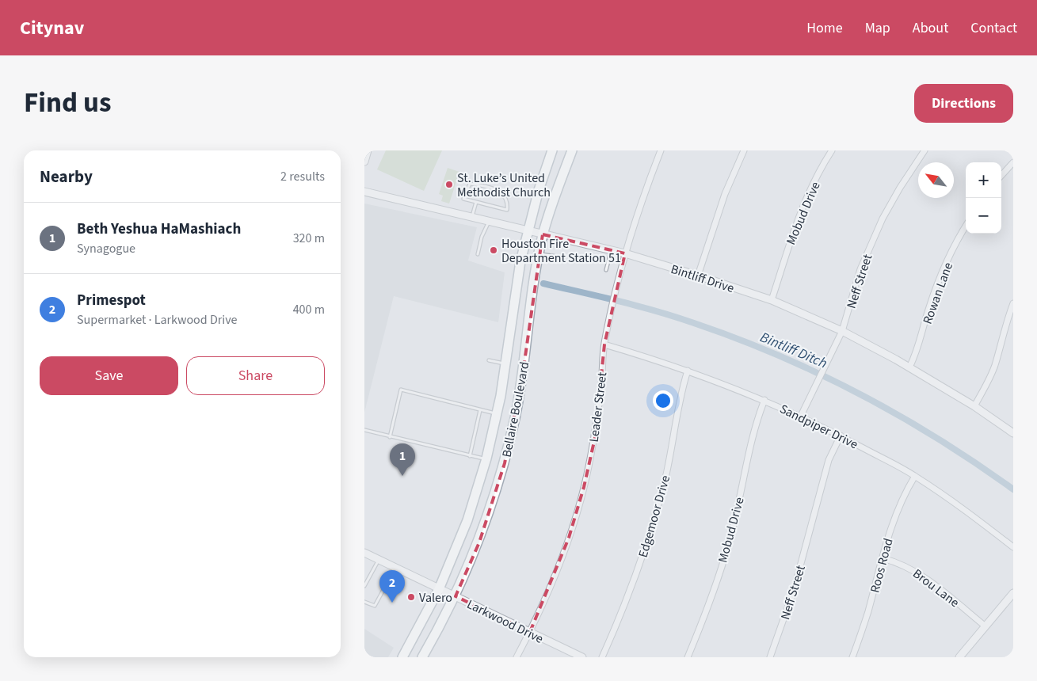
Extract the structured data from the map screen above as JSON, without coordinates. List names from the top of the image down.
{
  "streets": {
    "main road": ["Bellaire Boulevard"],
    "street": [
      "Mobud Drive",
      "Bintliff Drive",
      "Neff Street",
      "Rowan Lane",
      "Leader Street",
      "Sandpiper Drive",
      "Edgemoor Drive",
      "Roos Road",
      "Brou Lane",
      "Larkwood Drive"
    ]
  },
  "crossings": [
    ["Mobud Drive", "Bintliff Drive"],
    ["Mobud Drive", "Sandpiper Drive"],
    ["Bintliff Drive", "Neff Street"],
    ["Bintliff Drive", "Rowan Lane"],
    ["Bintliff Drive", "Leader Street"],
    ["Bintliff Drive", "Bellaire Boulevard"],
    ["Neff Street", "Sandpiper Drive"],
    ["Leader Street", "Sandpiper Drive"],
    ["Leader Street", "Larkwood Drive"],
    ["Bellaire Boulevard", "Larkwood Drive"],
    ["Sandpiper Drive", "Edgemoor Drive"],
    ["Sandpiper Drive", "Roos Road"],
    ["Roos Road", "Brou Lane"]
  ],
  "water": ["Bintliff Ditch"],
  "places": ["St. Luke’s United Methodist Church", "Houston Fire Department Station 51", "Valero"],
  "north": "top left",
  "page": {
    "header": "Citynav",
    "nav": [
      "Home",
      "Map",
      "About",
      "Contact"
    ],
    "title": "Find us",
    "buttons": [
      "Directions",
      ["Save", "Share"]
    ],
    "heading": ["Nearby", "2 results"],
    "map_buttons": ["+", "−"],
    "list": [
      {
        "mark": "1",
        "name": "Beth Yeshua HaMashiach",
        "note": "Synagogue",
        "value": "320 m"
      },
      {
        "mark": "2",
        "name": "Primespot",
        "note": "Supermarket · Larkwood Drive",
        "value": "400 m"
      }
    ],
    "pins": ["1", "2"]
  }
}
